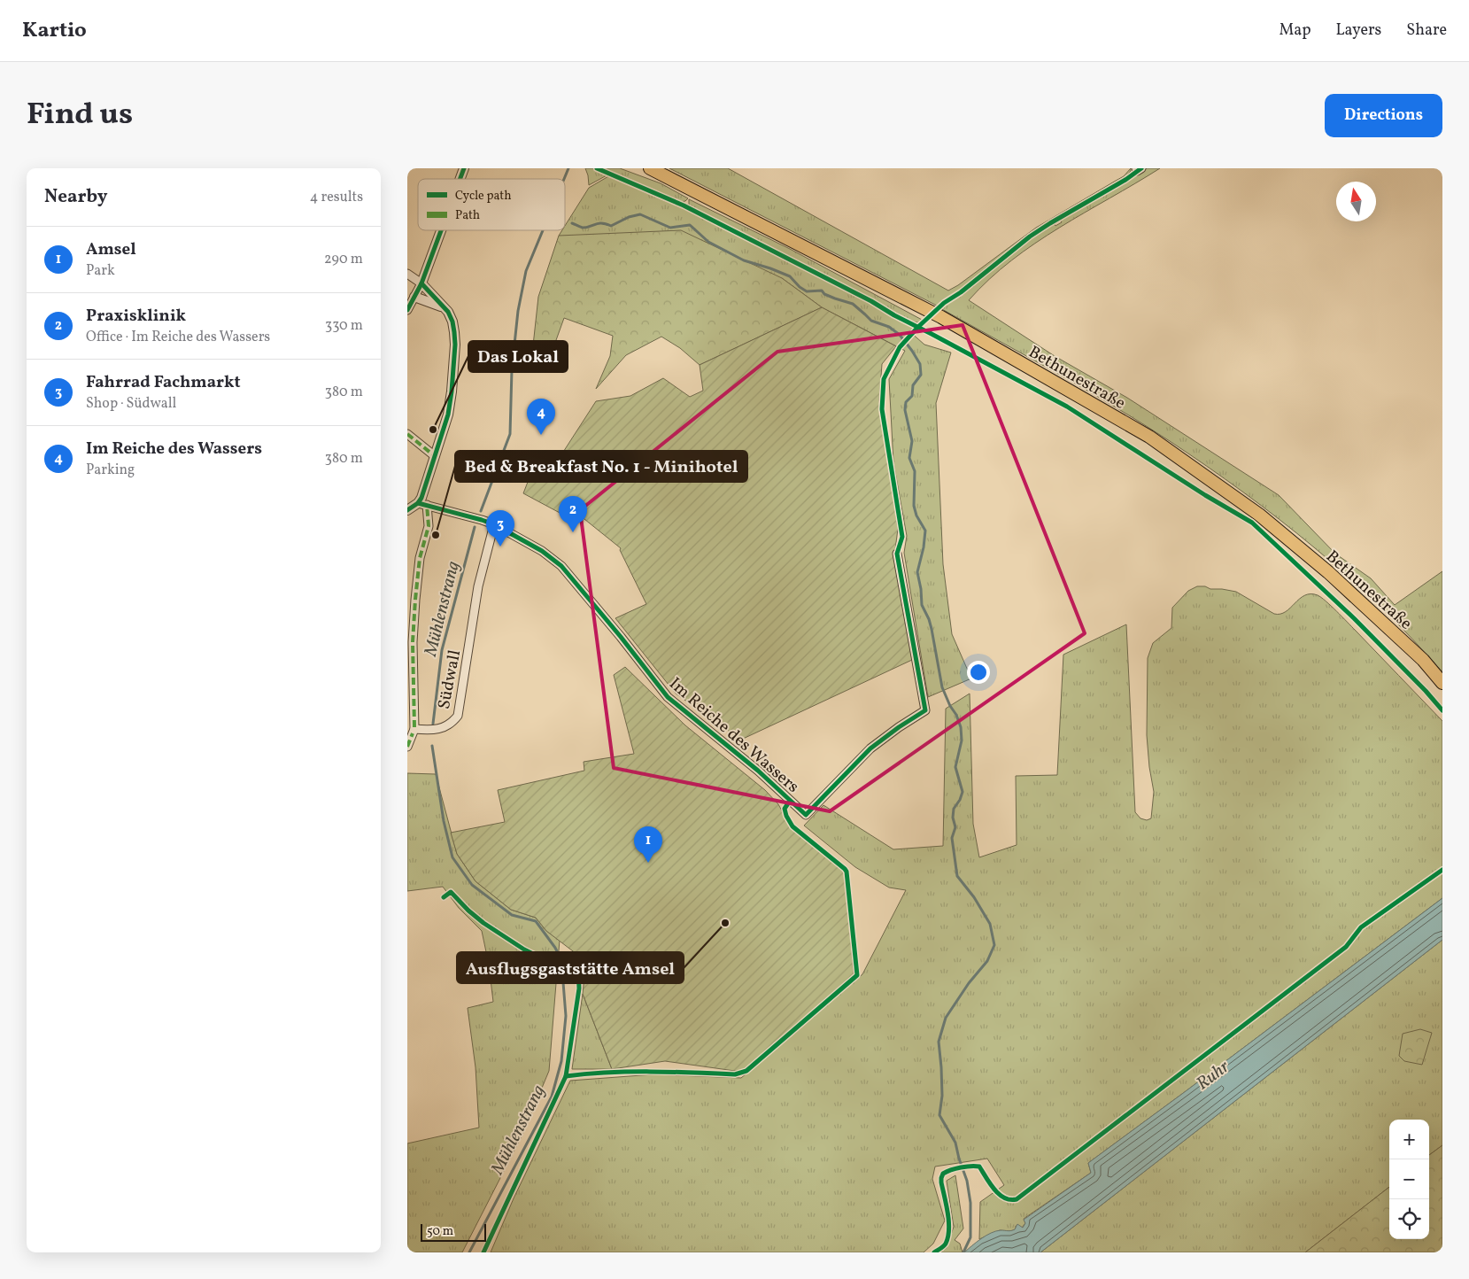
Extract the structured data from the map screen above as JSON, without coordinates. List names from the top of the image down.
{
  "streets": {
    "main road": ["Bethunestraße"],
    "street": ["Südwall", "Im Reiche des Wassers"]
  },
  "crossings": [
    ["Südwall", "Im Reiche des Wassers"]
  ],
  "water": ["Mühlenstrang", "Ruhr"],
  "places": ["Das Lokal", "Bed & Breakfast No. 1 - Minihotel", "Ausflugsgaststätte Amsel"],
  "legend": ["Cycle path", "Path"],
  "scale_bar": "50 m",
  "north": "top",
  "page": {
    "header": "Kartio",
    "nav": ["Map", "Layers", "Share"],
    "title": "Find us",
    "buttons": "Directions",
    "heading": ["Nearby", "4 results"],
    "list": [
      {
        "mark": "1",
        "name": "Amsel",
        "note": "Park",
        "value": "290 m"
      },
      {
        "mark": "2",
        "name": "Praxisklinik",
        "note": "Office · Im Reiche des Wassers",
        "value": "330 m"
      },
      {
        "mark": "3",
        "name": "Fahrrad Fachmarkt",
        "note": "Shop · Südwall",
        "value": "380 m"
      },
      {
        "mark": "4",
        "name": "Im Reiche des Wassers",
        "note": "Parking",
        "value": "380 m"
      }
    ],
    "pins": [
      "4",
      "2",
      "3",
      "1"
    ],
    "map_buttons": ["+", "−"],
    "scale": "50 m"
  }
}
